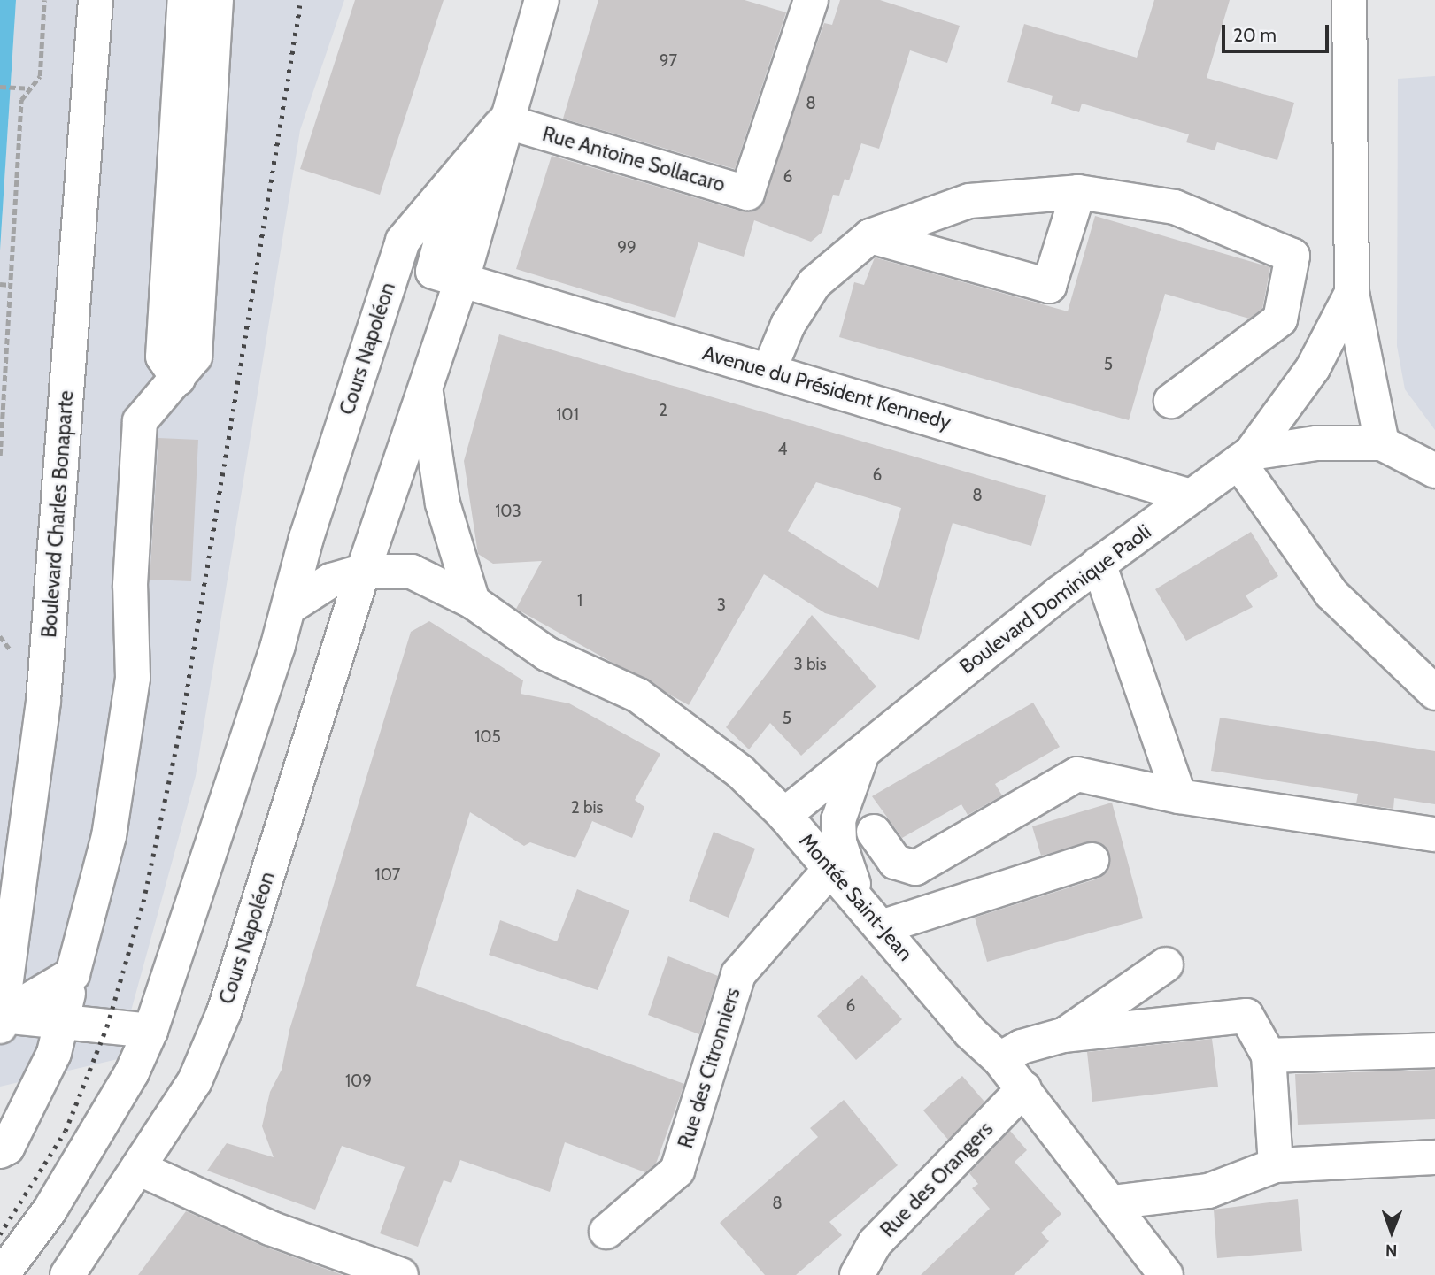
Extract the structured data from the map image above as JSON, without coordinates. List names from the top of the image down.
{
  "streets": {
    "main road": [
      "Rue Antoine Sollacaro",
      "Cours Napoléon",
      "Avenue du Président Kennedy",
      "Boulevard Charles Bonaparte",
      "Boulevard Dominique Paoli",
      "Montée Saint-Jean",
      "Rue des Citronniers",
      "Rue des Orangers"
    ]
  },
  "crossings": [
    ["Rue Antoine Sollacaro", "Cours Napoléon"],
    ["Rue Antoine Sollacaro", "Avenue du Président Kennedy"],
    ["Cours Napoléon", "Avenue du Président Kennedy"],
    ["Cours Napoléon", "Montée Saint-Jean"],
    ["Avenue du Président Kennedy", "Boulevard Dominique Paoli"],
    ["Boulevard Dominique Paoli", "Montée Saint-Jean"],
    ["Montée Saint-Jean", "Rue des Citronniers"],
    ["Montée Saint-Jean", "Rue des Orangers"]
  ],
  "house_numbers": [
    "97",
    "8",
    "6",
    "99",
    "5",
    "2",
    "101",
    "4",
    "6",
    "8",
    "103",
    "1",
    "3",
    "3 bis",
    "5",
    "105",
    "2 bis",
    "107",
    "6",
    "109",
    "8"
  ],
  "scale_bar": "20 m",
  "north": "bottom"
}
